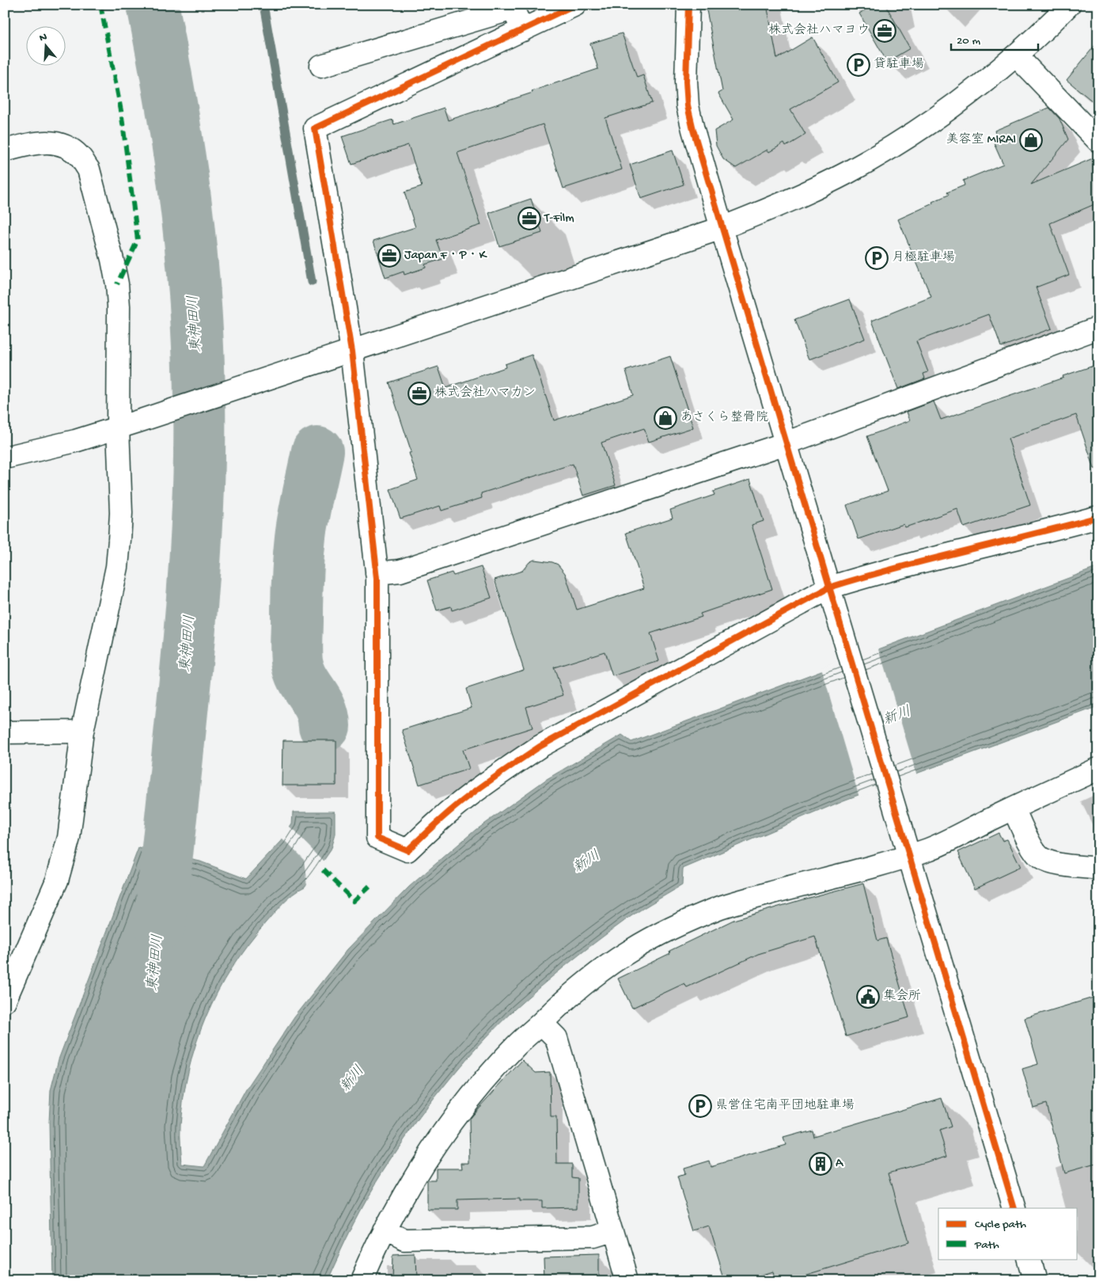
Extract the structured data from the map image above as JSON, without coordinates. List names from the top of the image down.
{
  "water": ["東神田川", "新川"],
  "places": {
    "office": [
      "株式会社ハマヨウ",
      "T-Film",
      "Japan F・P・K",
      "株式会社ハマカン"
    ],
    "parking": ["貸駐車場", "月極駐車場", "県営住宅南平団地駐車場"],
    "shop": ["美容室 MIRAI", "あさくら整骨院"],
    "public building": ["集会所"],
    "building": ["A"]
  },
  "legend": ["Cycle path", "Path"],
  "scale_bar": "20 m",
  "north": "top"
}
